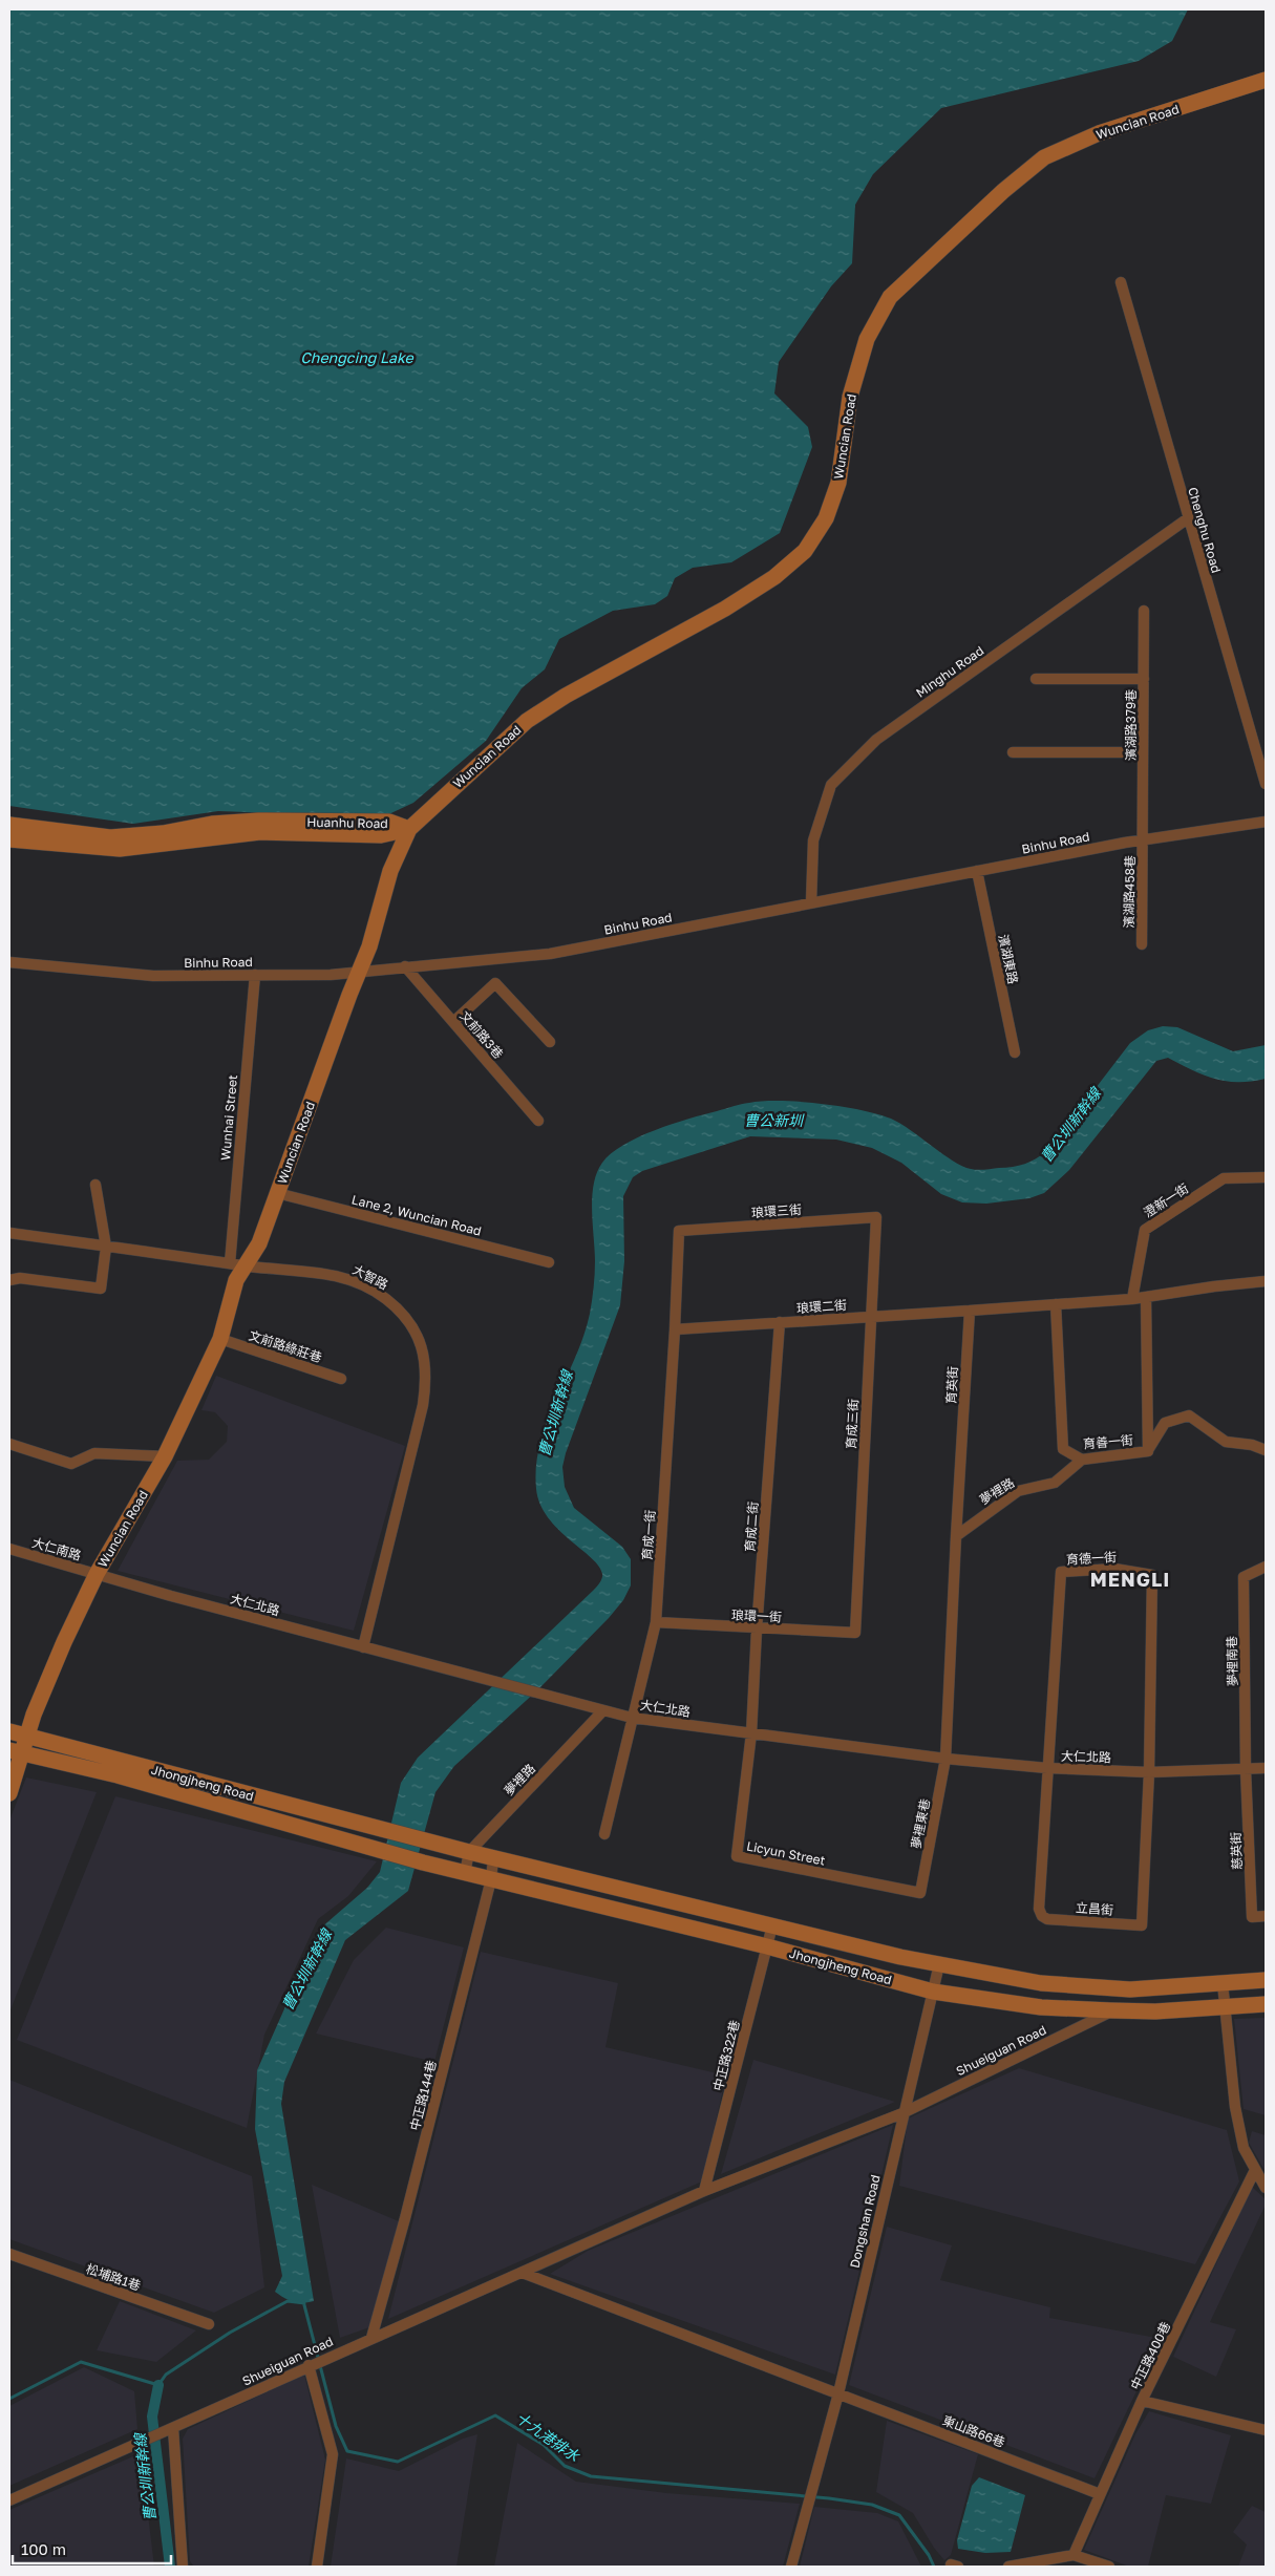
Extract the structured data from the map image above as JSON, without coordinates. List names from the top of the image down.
{
  "streets": {
    "street": [
      "Wuncian Road",
      "Chenghu Road",
      "Minghu Road",
      "濱湖路379巷",
      "Huanhu Road",
      "Binhu Road",
      "濱湖路458巷",
      "濱湖東路",
      "文前路3巷",
      "Wunhai Street",
      "澄新一街",
      "琅環三街",
      "Lane 2, Wuncian Road",
      "大智路",
      "琅環二街",
      "文前路綠莊巷",
      "育英街",
      "育成三街",
      "育善一街",
      "夢裡路",
      "育成二街",
      "育成一街",
      "大仁南路",
      "育德一街",
      "大仁北路",
      "琅環一街",
      "夢裡南巷",
      "Jhongjheng Road",
      "夢裡東巷",
      "慈英街",
      "Licyun Street",
      "立昌街",
      "Shueiguan Road",
      "中正路322巷",
      "中正路144巷",
      "Dongshan Road",
      "松埔路1巷",
      "中正路400巷",
      "東山路66巷"
    ]
  },
  "crossings": [
    ["Wuncian Road", "Huanhu Road"],
    ["Wuncian Road", "Binhu Road"],
    ["Wuncian Road", "Wunhai Street"],
    ["Wuncian Road", "Lane 2, Wuncian Road"],
    ["Wuncian Road", "大智路"],
    ["Wuncian Road", "文前路綠莊巷"],
    ["Wuncian Road", "大仁南路"],
    ["Wuncian Road", "大仁北路"],
    ["Wuncian Road", "Jhongjheng Road"],
    ["Chenghu Road", "Minghu Road"],
    ["Minghu Road", "Binhu Road"],
    ["濱湖路379巷", "Binhu Road"],
    ["濱湖路379巷", "濱湖路458巷"],
    ["Binhu Road", "濱湖路458巷"],
    ["Binhu Road", "濱湖東路"],
    ["Binhu Road", "文前路3巷"],
    ["Binhu Road", "Wunhai Street"],
    ["Wunhai Street", "大智路"],
    ["琅環三街", "育成三街"],
    ["琅環三街", "育成一街"],
    ["大智路", "大仁北路"],
    ["琅環二街", "育英街"],
    ["琅環二街", "育成三街"],
    ["琅環二街", "育成二街"],
    ["琅環二街", "育成一街"],
    ["育英街", "夢裡路"],
    ["育英街", "大仁北路"],
    ["育英街", "夢裡東巷"],
    ["育成三街", "琅環一街"],
    ["育善一街", "夢裡路"],
    ["夢裡路", "大仁北路"],
    ["夢裡路", "Jhongjheng Road"],
    ["育成二街", "大仁北路"],
    ["育成二街", "琅環一街"],
    ["育成二街", "Licyun Street"],
    ["育成一街", "大仁北路"],
    ["育成一街", "琅環一街"],
    ["大仁南路", "大仁北路"],
    ["育德一街", "大仁北路"],
    ["育德一街", "立昌街"],
    ["大仁北路", "夢裡南巷"],
    ["大仁北路", "夢裡東巷"],
    ["大仁北路", "慈英街"],
    ["大仁北路", "Licyun Street"],
    ["大仁北路", "立昌街"],
    ["夢裡南巷", "慈英街"],
    ["Jhongjheng Road", "Shueiguan Road"],
    ["Jhongjheng Road", "中正路322巷"],
    ["Jhongjheng Road", "中正路144巷"],
    ["Jhongjheng Road", "Dongshan Road"],
    ["夢裡東巷", "Licyun Street"],
    ["Shueiguan Road", "中正路322巷"],
    ["Shueiguan Road", "中正路144巷"],
    ["Shueiguan Road", "Dongshan Road"],
    ["Shueiguan Road", "東山路66巷"],
    ["Dongshan Road", "東山路66巷"],
    ["中正路400巷", "東山路66巷"]
  ],
  "districts": ["MENGLI"],
  "water": [
    "Chengcing Lake",
    "曹公新圳",
    "曹公圳新幹線",
    "十九港排水"
  ],
  "scale_bar": "100 m"
}
